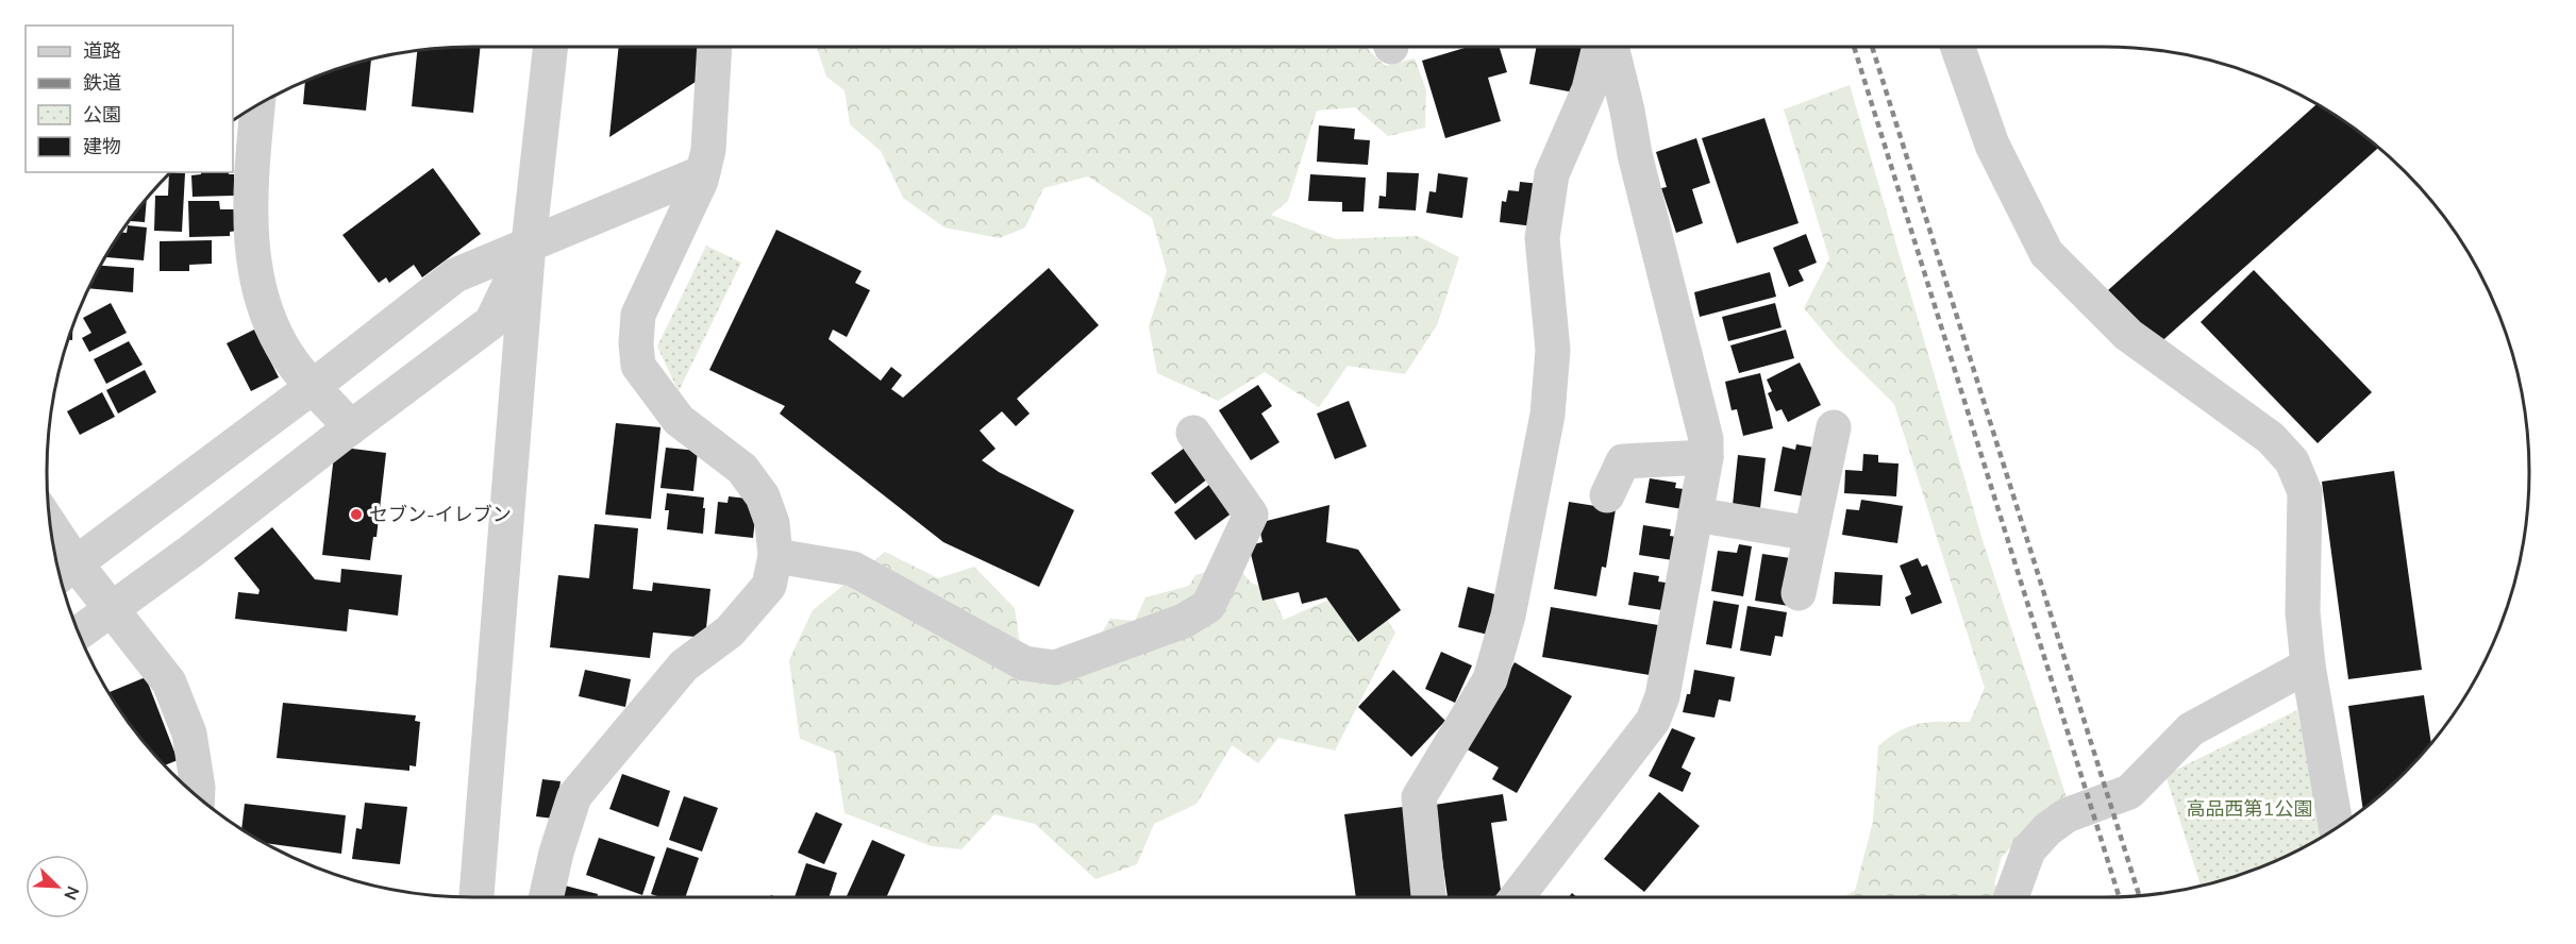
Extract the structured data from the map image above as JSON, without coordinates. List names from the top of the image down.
{
  "parks": ["高品西第1公園"],
  "places": ["セブン-イレブン"],
  "legend": [
    "道路",
    "鉄道",
    "公園",
    "建物"
  ],
  "north": "bottom right"
}
